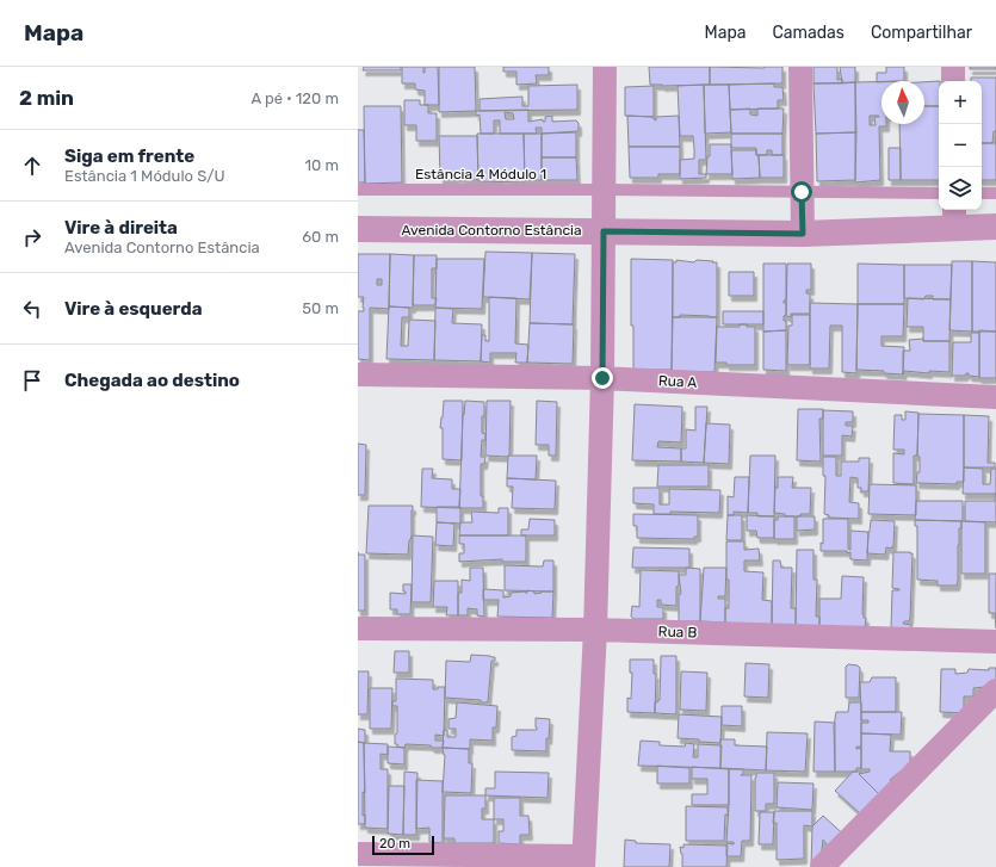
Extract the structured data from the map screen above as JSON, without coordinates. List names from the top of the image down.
{
  "streets": {
    "street": ["Avenida Contorno Estância", "Rua A", "Rua B"],
    "lane": ["Estância 4 Módulo 1"]
  },
  "scale_bar": "20 m",
  "north": "top",
  "page": {
    "header": "Mapa",
    "nav": ["Mapa", "Camadas", "Compartilhar"],
    "heading": ["2 min", "A pé · 120 m"],
    "map_buttons": ["+", "−"],
    "list": [
      ["Siga em frente", "Estância 1 Módulo S/U", "10 m"],
      ["Vire à direita", "Avenida Contorno Estância", "60 m"],
      ["Vire à esquerda", "50 m"],
      "Chegada ao destino"
    ],
    "scale": "20 m"
  }
}
